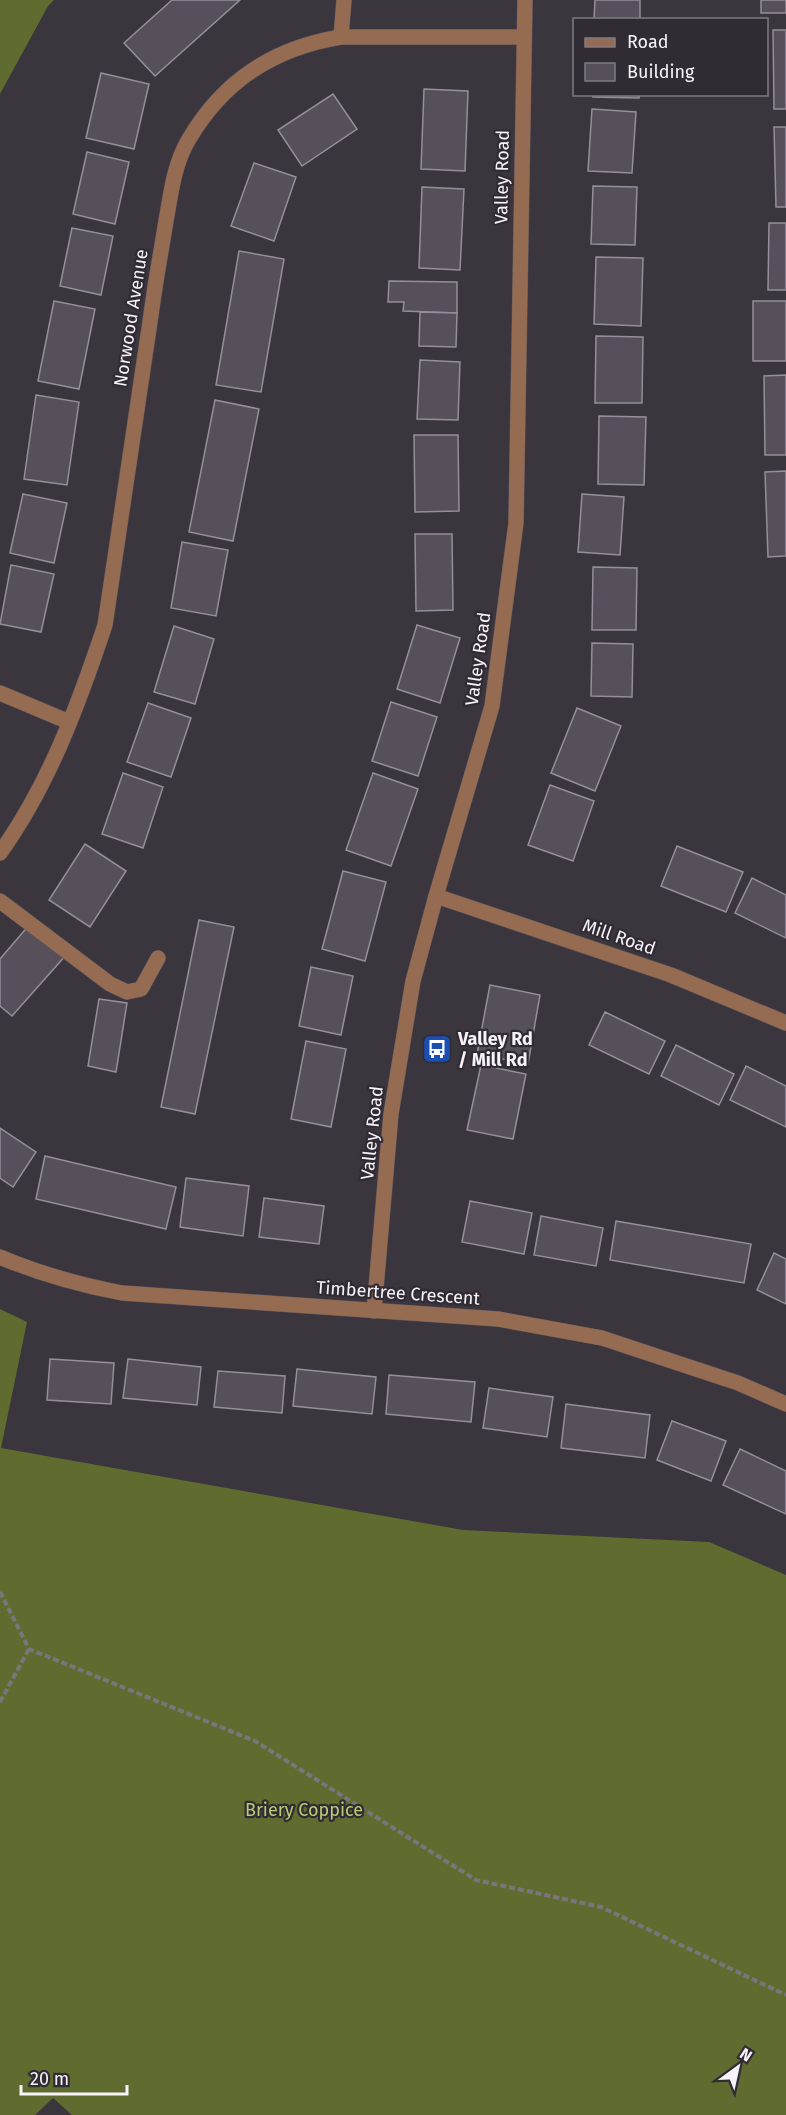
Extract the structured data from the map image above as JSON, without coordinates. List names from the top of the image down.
{
  "streets": {
    "street": [
      "Valley Road",
      "Norwood Avenue",
      "Mill Road",
      "Timbertree Crescent"
    ]
  },
  "crossings": [
    ["Valley Road", "Norwood Avenue"],
    ["Valley Road", "Mill Road"],
    ["Valley Road", "Timbertree Crescent"]
  ],
  "parks": ["Briery Coppice"],
  "places": {
    "bus stop": ["Valley Rd / Mill Rd"]
  },
  "legend": ["Road", "Building"],
  "scale_bar": "20 m",
  "north": "top right"
}
